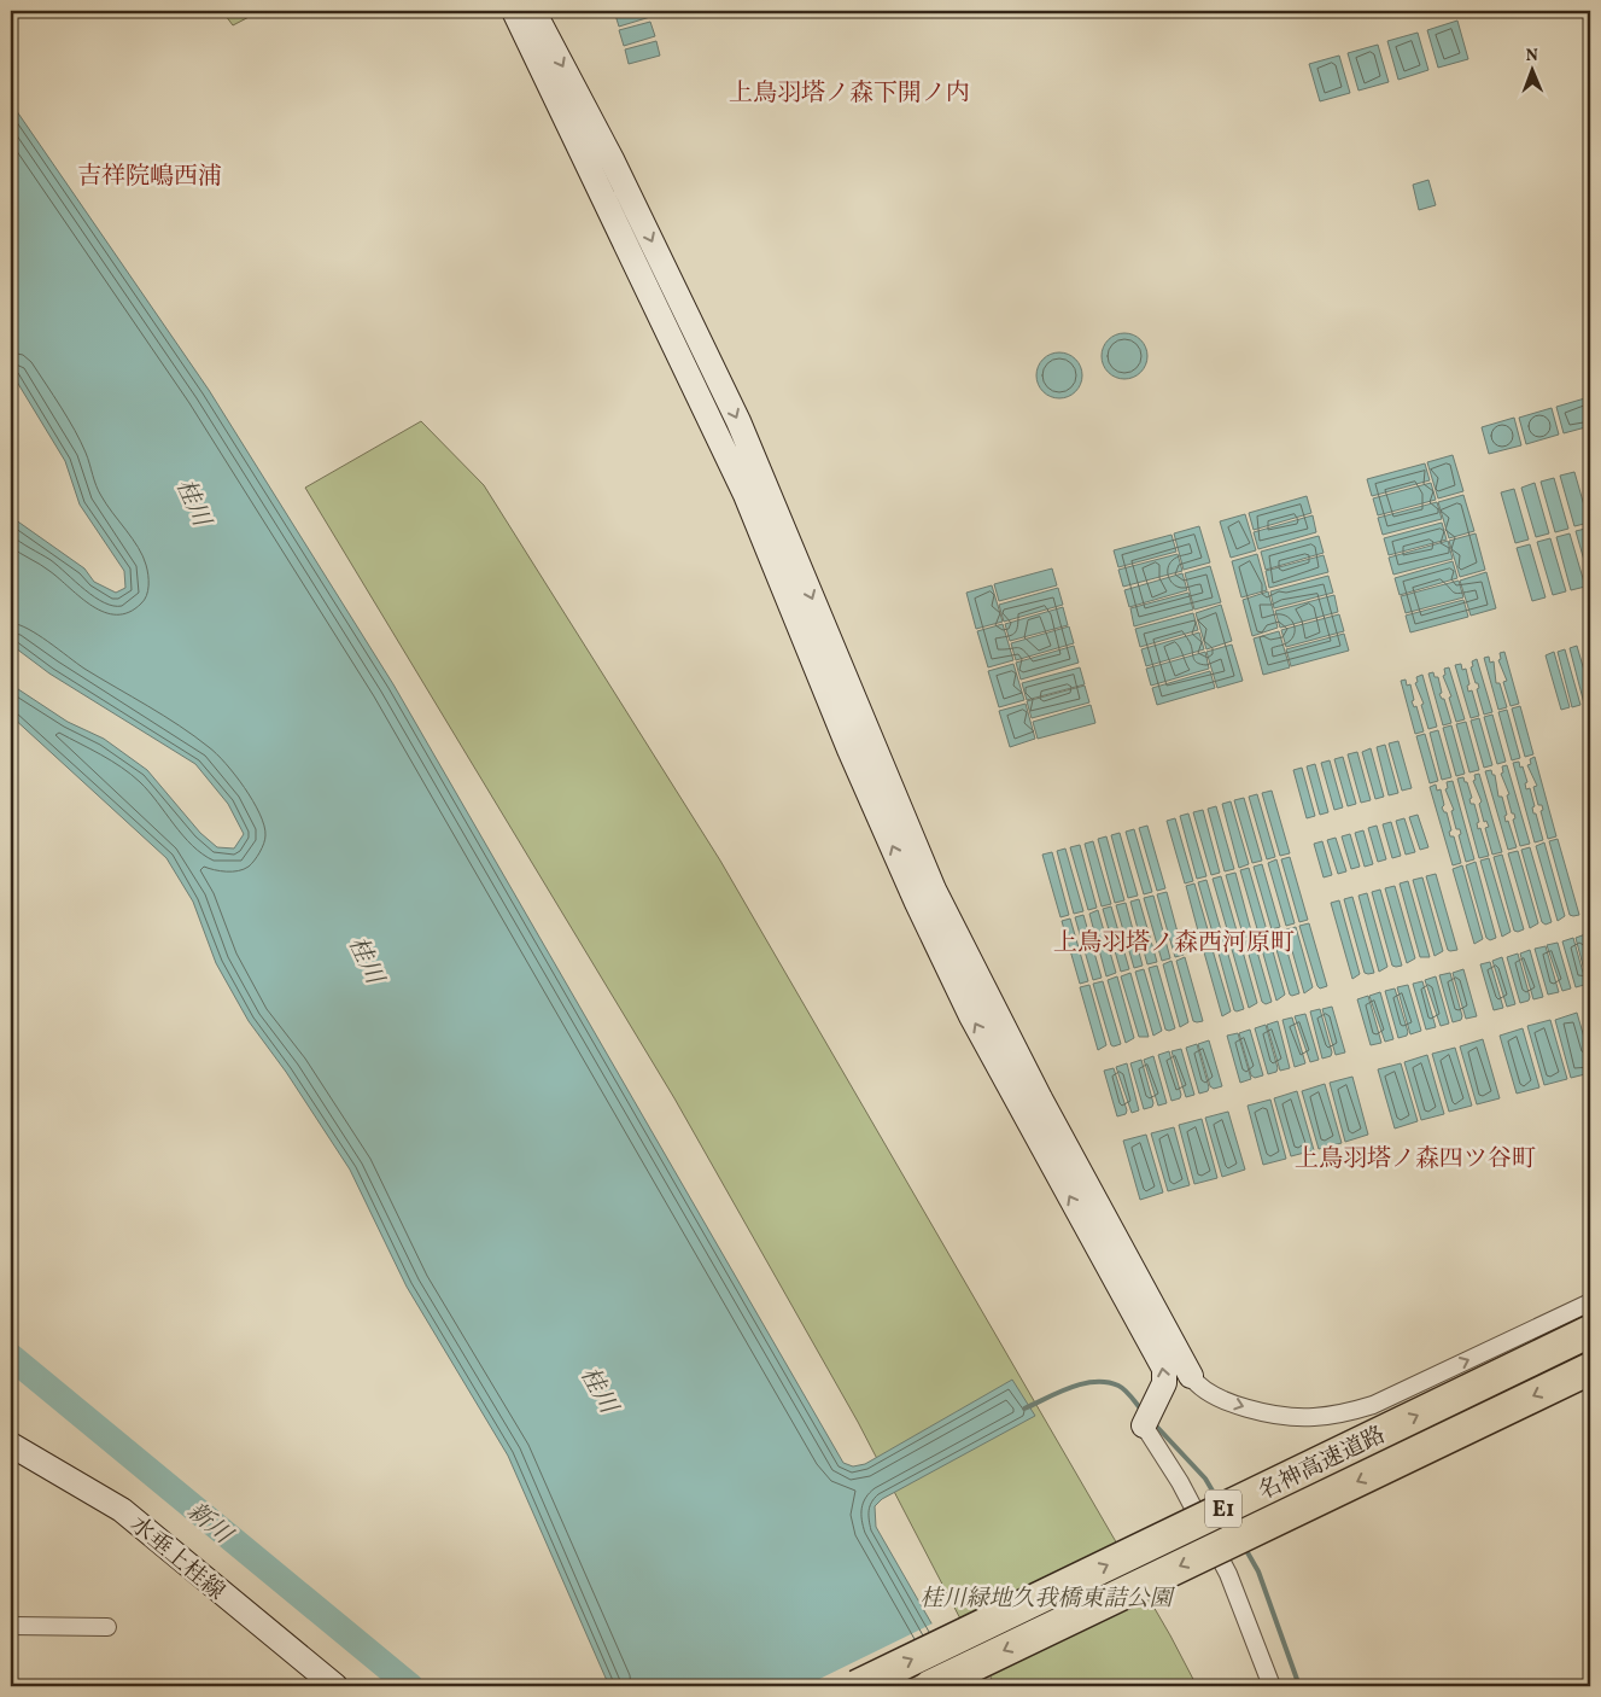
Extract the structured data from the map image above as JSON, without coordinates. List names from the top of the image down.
{
  "streets": {
    "highway": ["名神高速道路", "E1"],
    "street": ["水垂上桂線"]
  },
  "districts": [
    "上鳥羽塔ノ森下開ノ内",
    "吉祥院嶋西浦",
    "上鳥羽塔ノ森西河原町",
    "上鳥羽塔ノ森四ツ谷町"
  ],
  "water": ["桂川", "新川"],
  "parks": ["桂川緑地久我橋東詰公園"],
  "north": "top"
}
